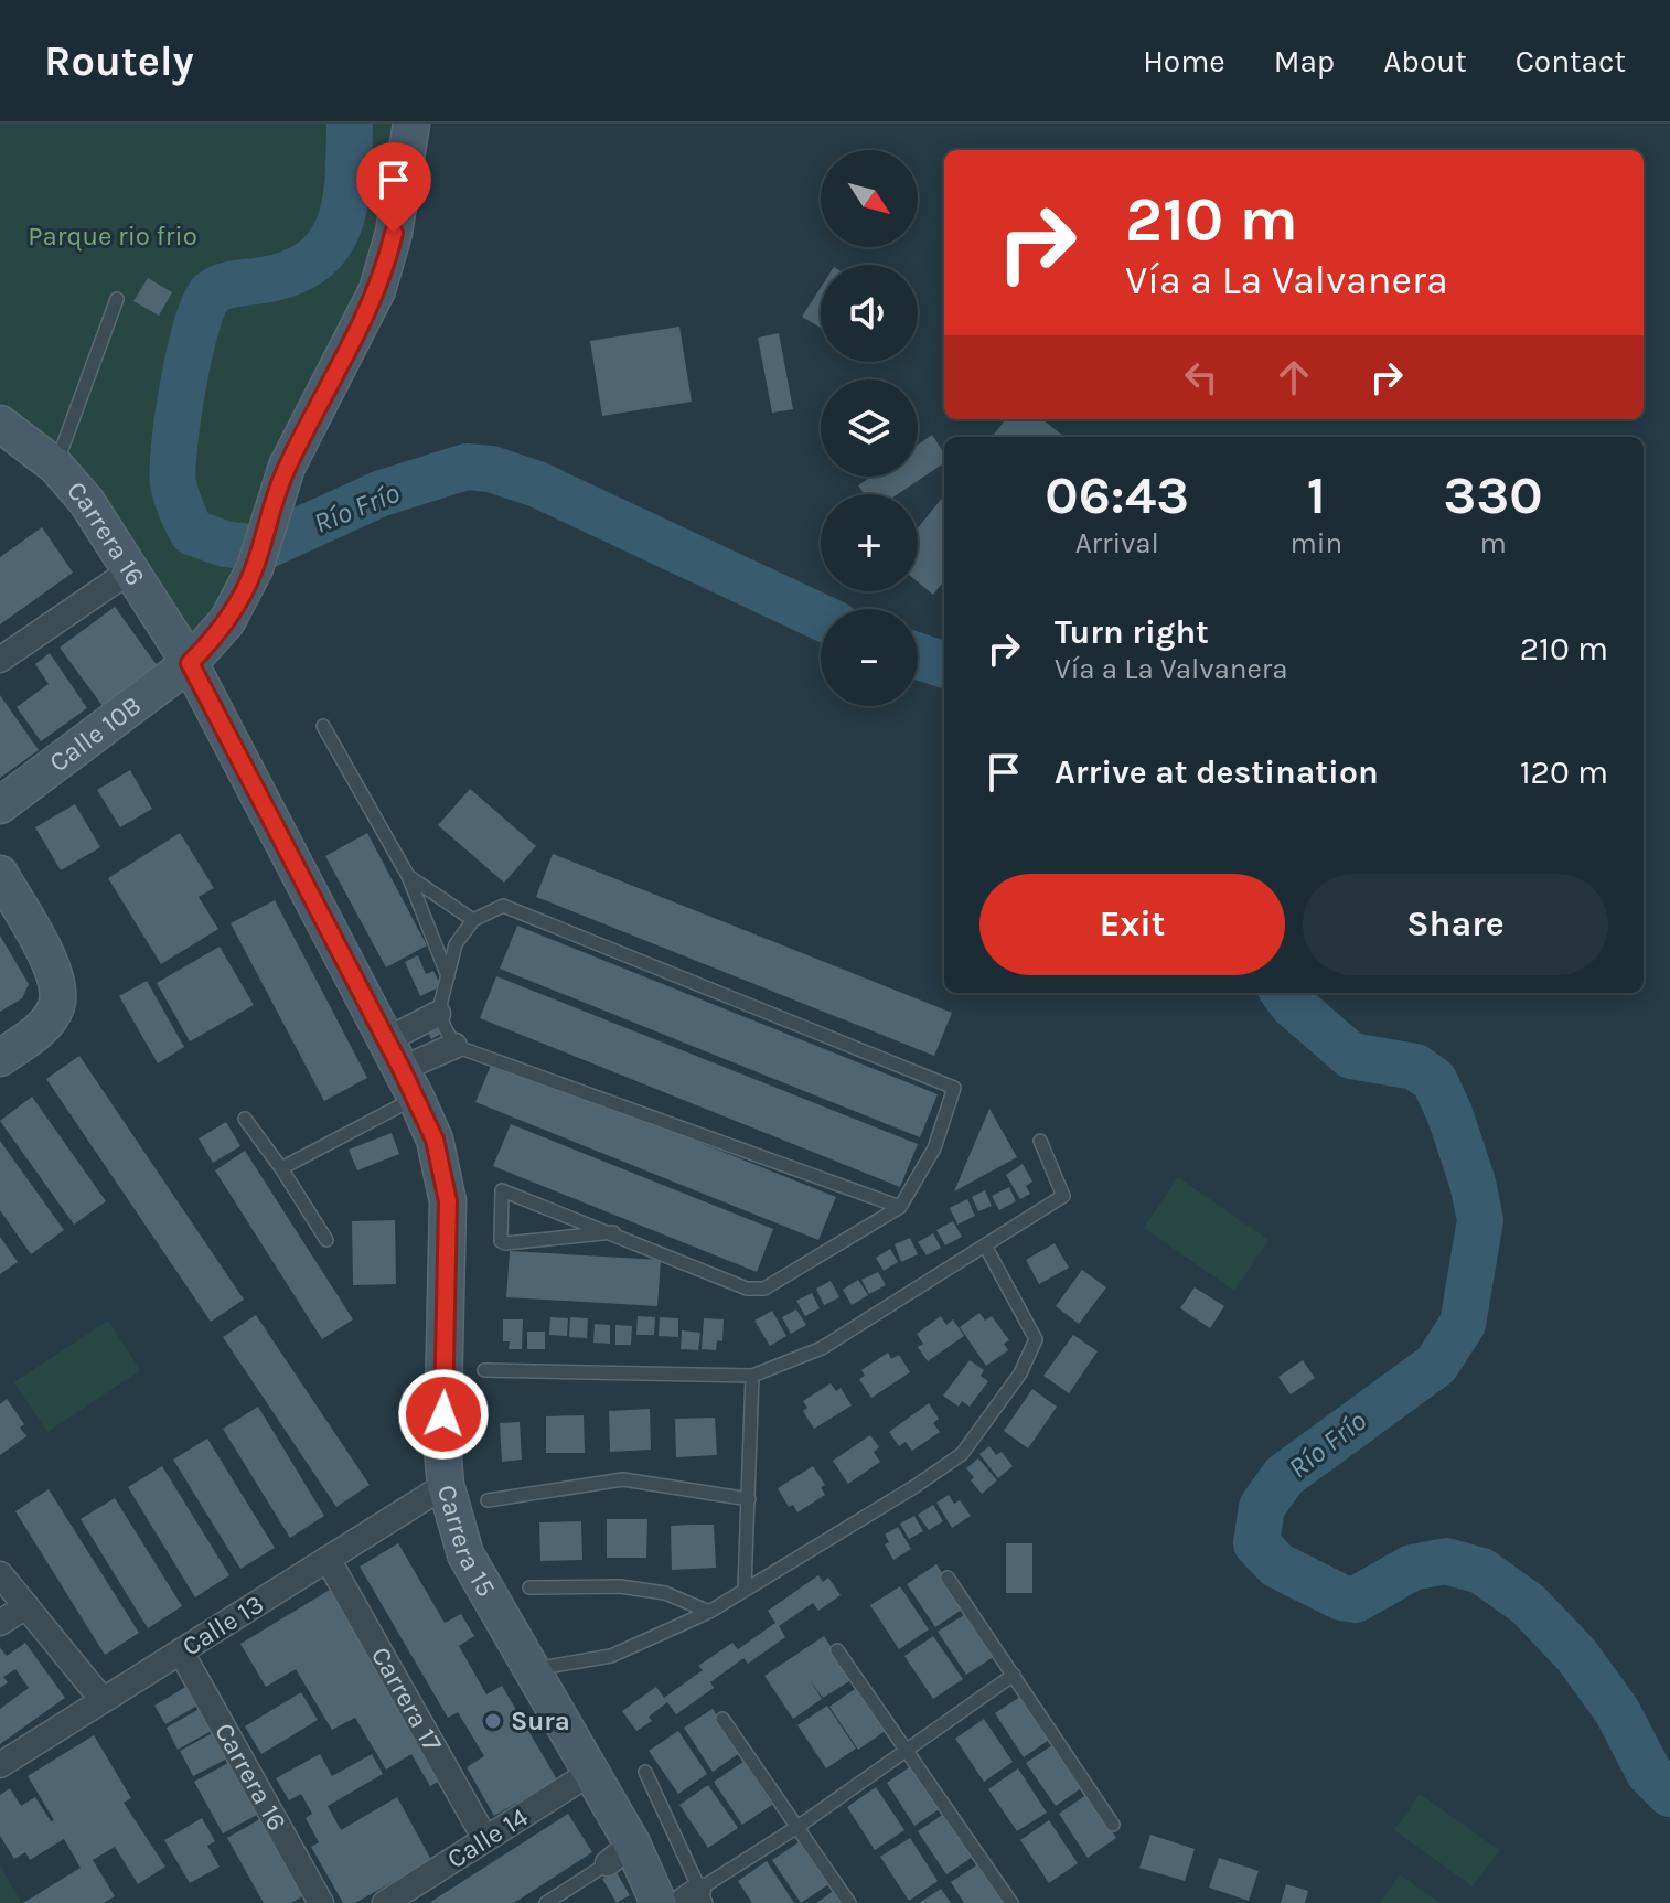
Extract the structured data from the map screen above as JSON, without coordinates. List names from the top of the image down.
{
  "streets": {
    "street": [
      "Carrera 16",
      "Calle 10B",
      "Carrera 15",
      "Calle 13",
      "Carrera 17",
      "Calle 14"
    ]
  },
  "crossings": [
    ["Carrera 16", "Calle 10B"],
    ["Carrera 16", "Carrera 15"],
    ["Carrera 16", "Calle 13"],
    ["Calle 10B", "Carrera 15"],
    ["Carrera 15", "Calle 13"],
    ["Carrera 15", "Calle 14"],
    ["Calle 13", "Carrera 17"],
    ["Carrera 17", "Calle 14"]
  ],
  "water": ["Río Frío"],
  "parks": ["Parque rio frio"],
  "places": ["Sura"],
  "north": "bottom right",
  "page": {
    "header": "Routely",
    "nav": [
      "Home",
      "Map",
      "About",
      "Contact"
    ],
    "map_buttons": ["+", "−"],
    "turn": ["210 m", "Vía a La Valvanera"],
    "eta": [
      "06:43",
      "Arrival",
      "1",
      "min",
      "330",
      "m"
    ],
    "list": [
      {
        "name": "Turn right",
        "note": "Vía a La Valvanera",
        "value": "210 m"
      },
      {
        "name": "Arrive at destination",
        "value": "120 m"
      }
    ],
    "buttons": ["Exit", "Share"]
  }
}
